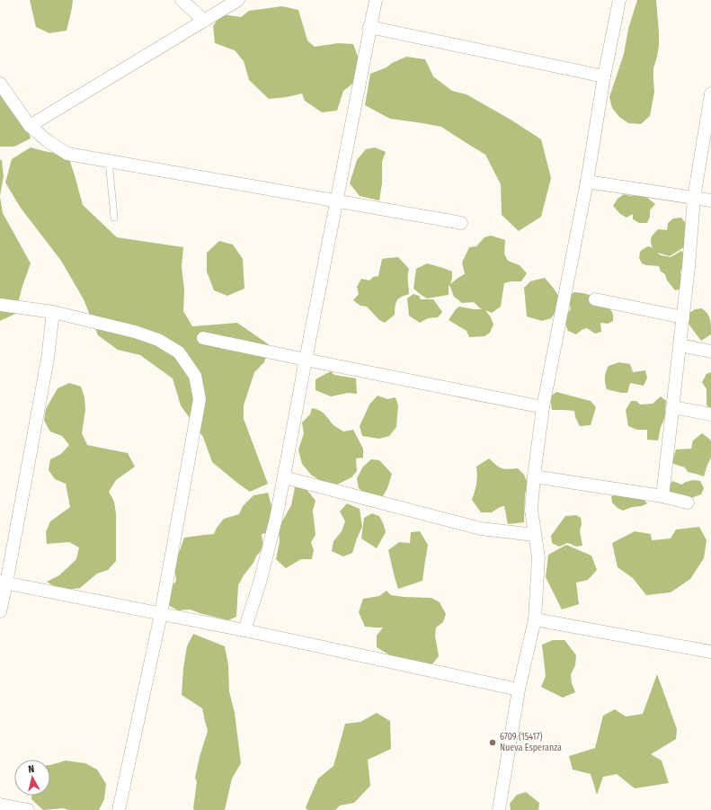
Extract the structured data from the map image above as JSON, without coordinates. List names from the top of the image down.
{
  "places": ["6709 (15417) Nueva Esperanza"],
  "north": "top"
}
